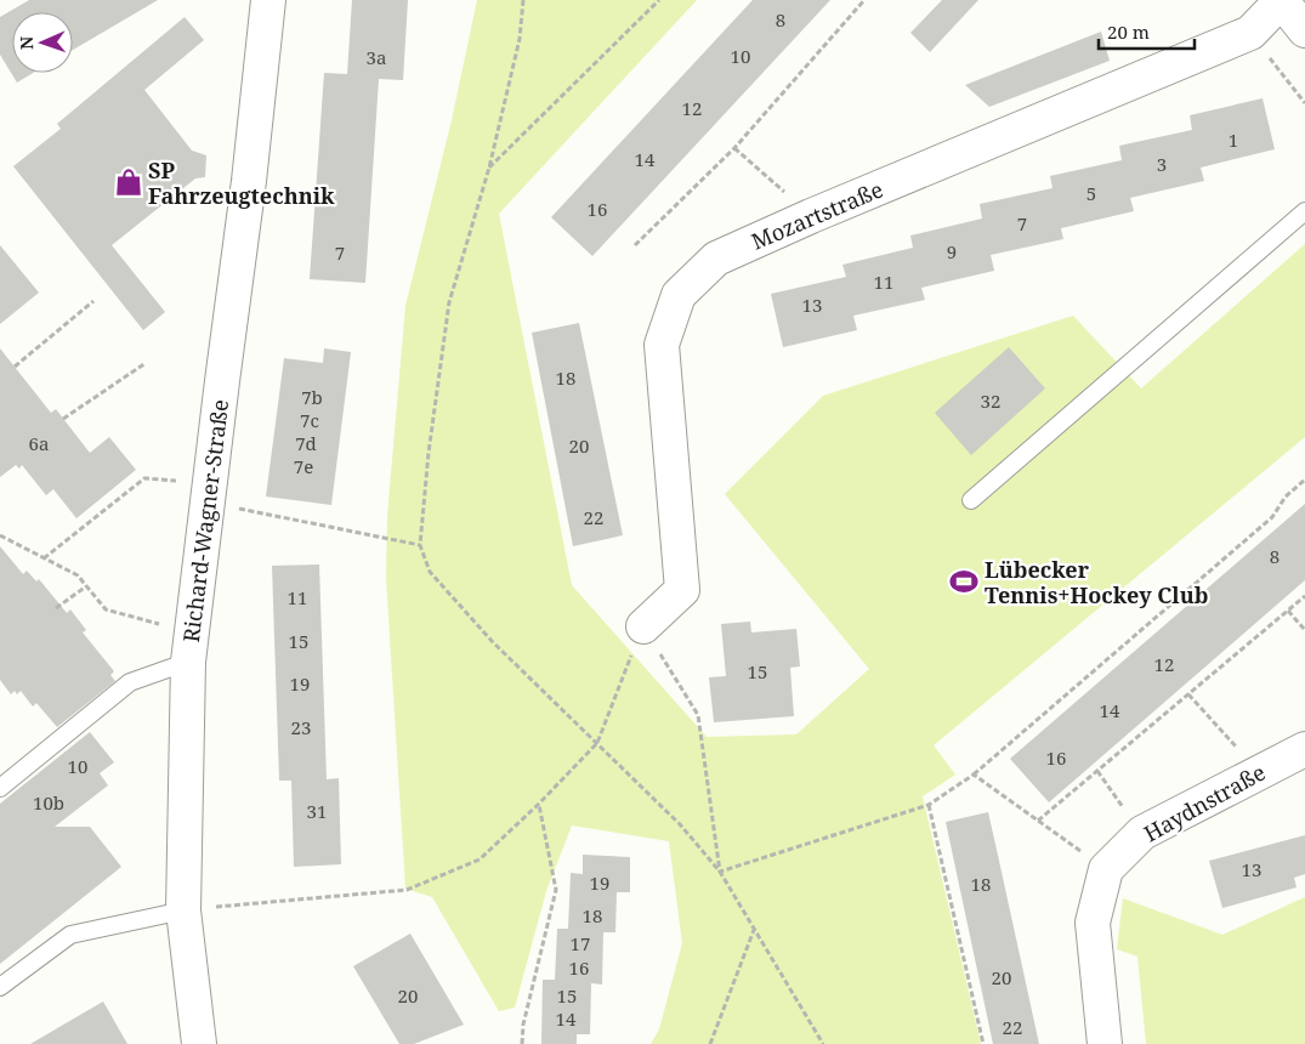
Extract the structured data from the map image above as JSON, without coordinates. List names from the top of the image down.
{
  "streets": {
    "street": ["Mozartstraße", "Richard-Wagner-Straße", "Haydnstraße"]
  },
  "places": {
    "shop": ["SP Fahrzeugtechnik"],
    "sports": ["Lübecker Tennis+Hockey Club"]
  },
  "house_numbers": [
    "8",
    "10",
    "3a",
    "12",
    "1",
    "14",
    "3",
    "5",
    "16",
    "7",
    "9",
    "7",
    "11",
    "13",
    "18",
    "7b",
    "32",
    "7c",
    "6a",
    "7d",
    "20",
    "7e",
    "22",
    "8",
    "11",
    "15",
    "12",
    "15",
    "19",
    "14",
    "23",
    "16",
    "10",
    "10b",
    "31",
    "13",
    "19",
    "18",
    "18",
    "17",
    "16",
    "20",
    "20",
    "15",
    "14",
    "22"
  ],
  "scale_bar": "20 m",
  "north": "left"
}
